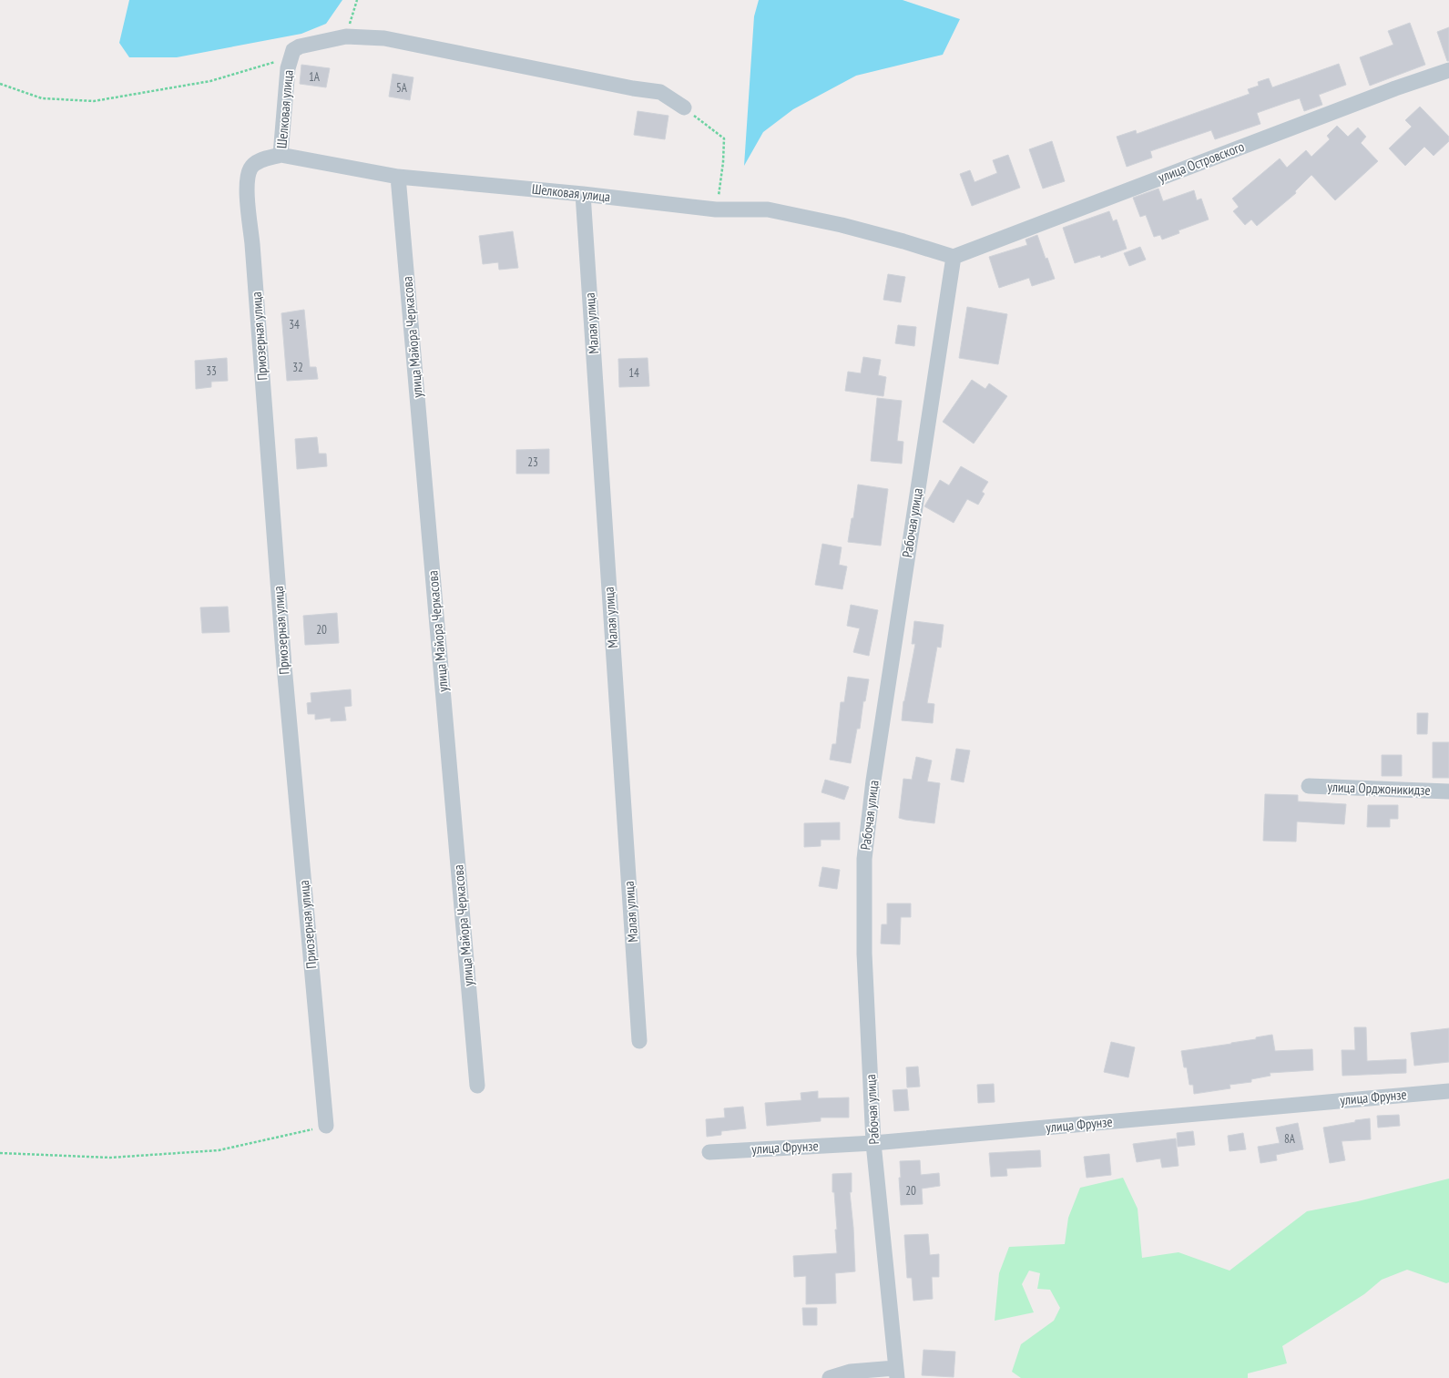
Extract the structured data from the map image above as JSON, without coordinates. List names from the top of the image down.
{
  "streets": {
    "street": [
      "Шелковая улица",
      "улица Островского",
      "Малая улица",
      "Приозерная улица",
      "улица Майора Черкасова",
      "Рабочая улица",
      "улица Орджоникидзе",
      "улица Фрунзе"
    ]
  },
  "crossings": [
    ["Шелковая улица", "улица Островского"],
    ["Шелковая улица", "Малая улица"],
    ["Шелковая улица", "Приозерная улица"],
    ["Шелковая улица", "улица Майора Черкасова"],
    ["Шелковая улица", "Рабочая улица"],
    ["улица Островского", "Рабочая улица"],
    ["Рабочая улица", "улица Фрунзе"]
  ],
  "house_numbers": [
    "1А",
    "5А",
    "34",
    "32",
    "33",
    "14",
    "23",
    "20",
    "8А",
    "20"
  ]
}
